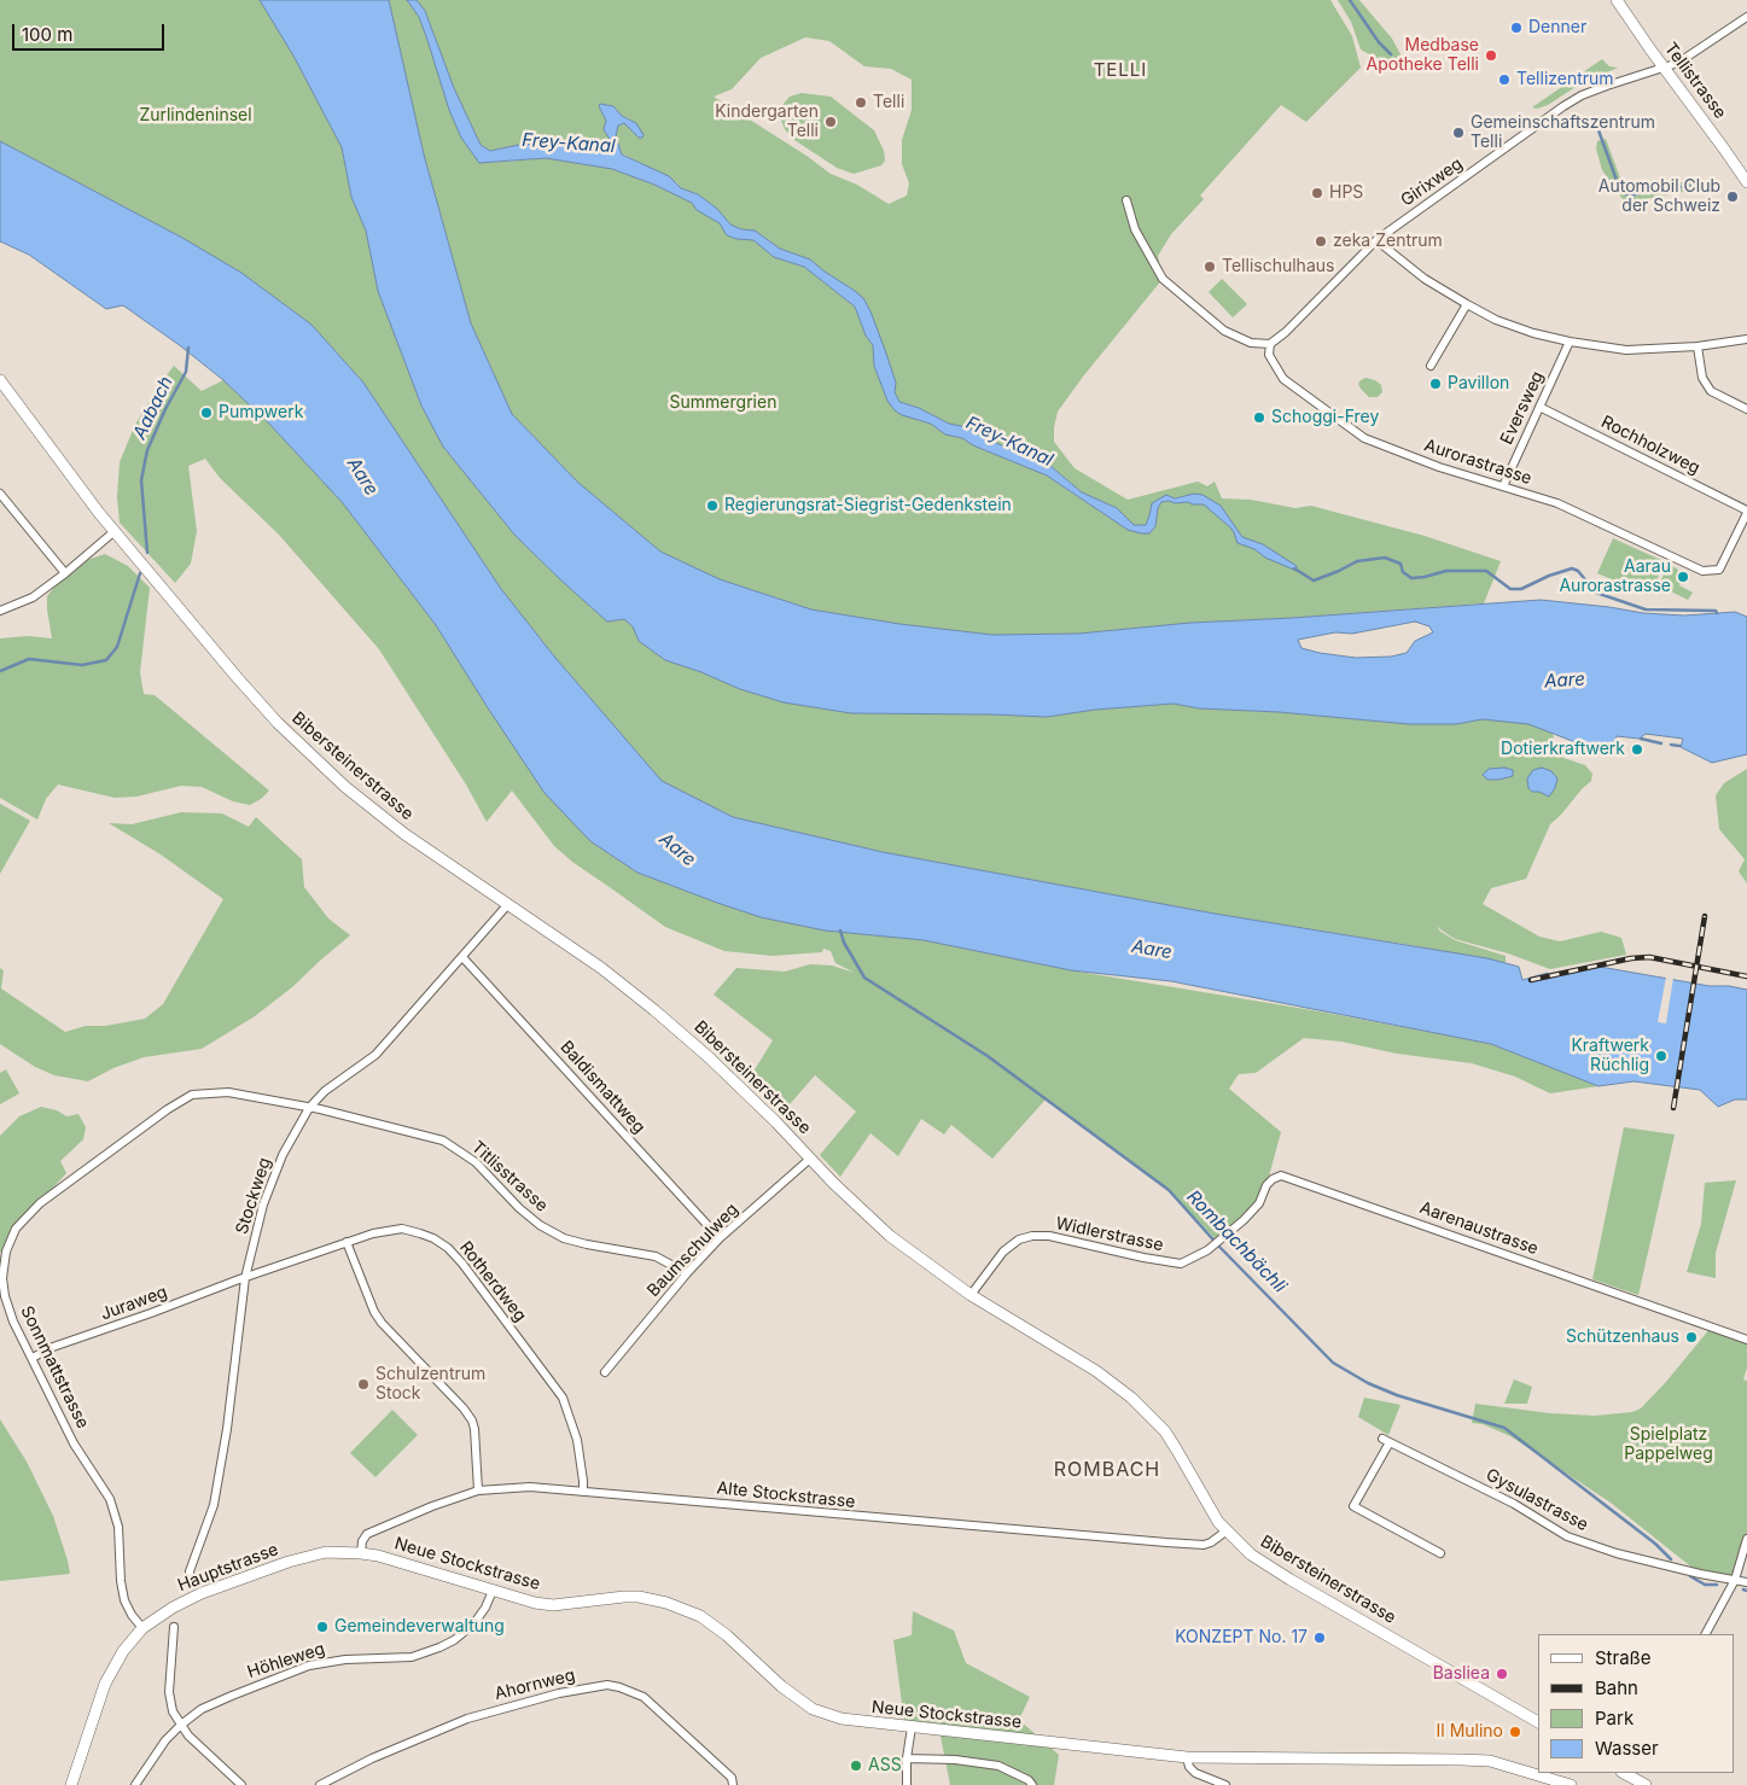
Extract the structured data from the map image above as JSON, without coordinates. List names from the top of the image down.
{
  "streets": {
    "main road": [
      "Tellistrasse",
      "Bibersteinerstrasse",
      "Neue Stockstrasse",
      "Hauptstrasse"
    ],
    "street": [
      "Girixweg",
      "Eversweg",
      "Rochholzweg",
      "Aurorastrasse",
      "Baldismattweg",
      "Titlisstrasse",
      "Stockweg",
      "Aarenaustrasse",
      "Widlerstrasse",
      "Baumschulweg",
      "Rotherdweg",
      "Juraweg",
      "Sonnmattstrasse",
      "Alte Stockstrasse",
      "Gysulastrasse",
      "Höhleweg",
      "Ahornweg"
    ]
  },
  "crossings": [
    ["Tellistrasse", "Girixweg"],
    ["Girixweg", "Aurorastrasse"],
    ["Eversweg", "Rochholzweg"],
    ["Eversweg", "Aurorastrasse"],
    ["Rochholzweg", "Aurorastrasse"],
    ["Bibersteinerstrasse", "Stockweg"],
    ["Bibersteinerstrasse", "Widlerstrasse"],
    ["Bibersteinerstrasse", "Baumschulweg"],
    ["Bibersteinerstrasse", "Alte Stockstrasse"],
    ["Baldismattweg", "Stockweg"],
    ["Baldismattweg", "Baumschulweg"],
    ["Titlisstrasse", "Stockweg"],
    ["Titlisstrasse", "Baumschulweg"],
    ["Titlisstrasse", "Sonnmattstrasse"],
    ["Stockweg", "Rotherdweg"],
    ["Stockweg", "Juraweg"],
    ["Stockweg", "Sonnmattstrasse"],
    ["Aarenaustrasse", "Widlerstrasse"],
    ["Rotherdweg", "Juraweg"],
    ["Rotherdweg", "Alte Stockstrasse"],
    ["Juraweg", "Sonnmattstrasse"],
    ["Sonnmattstrasse", "Hauptstrasse"],
    ["Alte Stockstrasse", "Neue Stockstrasse"],
    ["Alte Stockstrasse", "Hauptstrasse"],
    ["Neue Stockstrasse", "Hauptstrasse"],
    ["Neue Stockstrasse", "Höhleweg"]
  ],
  "districts": ["TELLI", "ROMBACH"],
  "water": [
    "Frey-Kanal",
    "Aabach",
    "Aare",
    "Rombachbächli"
  ],
  "parks": ["Zurlindeninsel", "Summergrien", "Spielplatz Pappelweg"],
  "places": [
    "Denner",
    "Medbase Apotheke Telli",
    "Tellizentrum",
    "Telli",
    "Kindergarten Telli",
    "Gemeinschaftszentrum Telli",
    "HPS",
    "Automobil Club der Schweiz",
    "zeka Zentrum",
    "Tellischulhaus",
    "Pavillon",
    "Pumpwerk",
    "Schoggi-Frey",
    "Regierungsrat-Siegrist-Gedenkstein",
    "Aarau Aurorastrasse",
    "Dotierkraftwerk",
    "Kraftwerk Rüchlig",
    "Schützenhaus",
    "Schulzentrum Stock",
    "Gemeindeverwaltung",
    "KONZEPT No. 17",
    "Basliea",
    "Il Mulino",
    "ASS"
  ],
  "legend": [
    "Straße",
    "Bahn",
    "Park",
    "Wasser"
  ],
  "scale_bar": "100 m"
}
